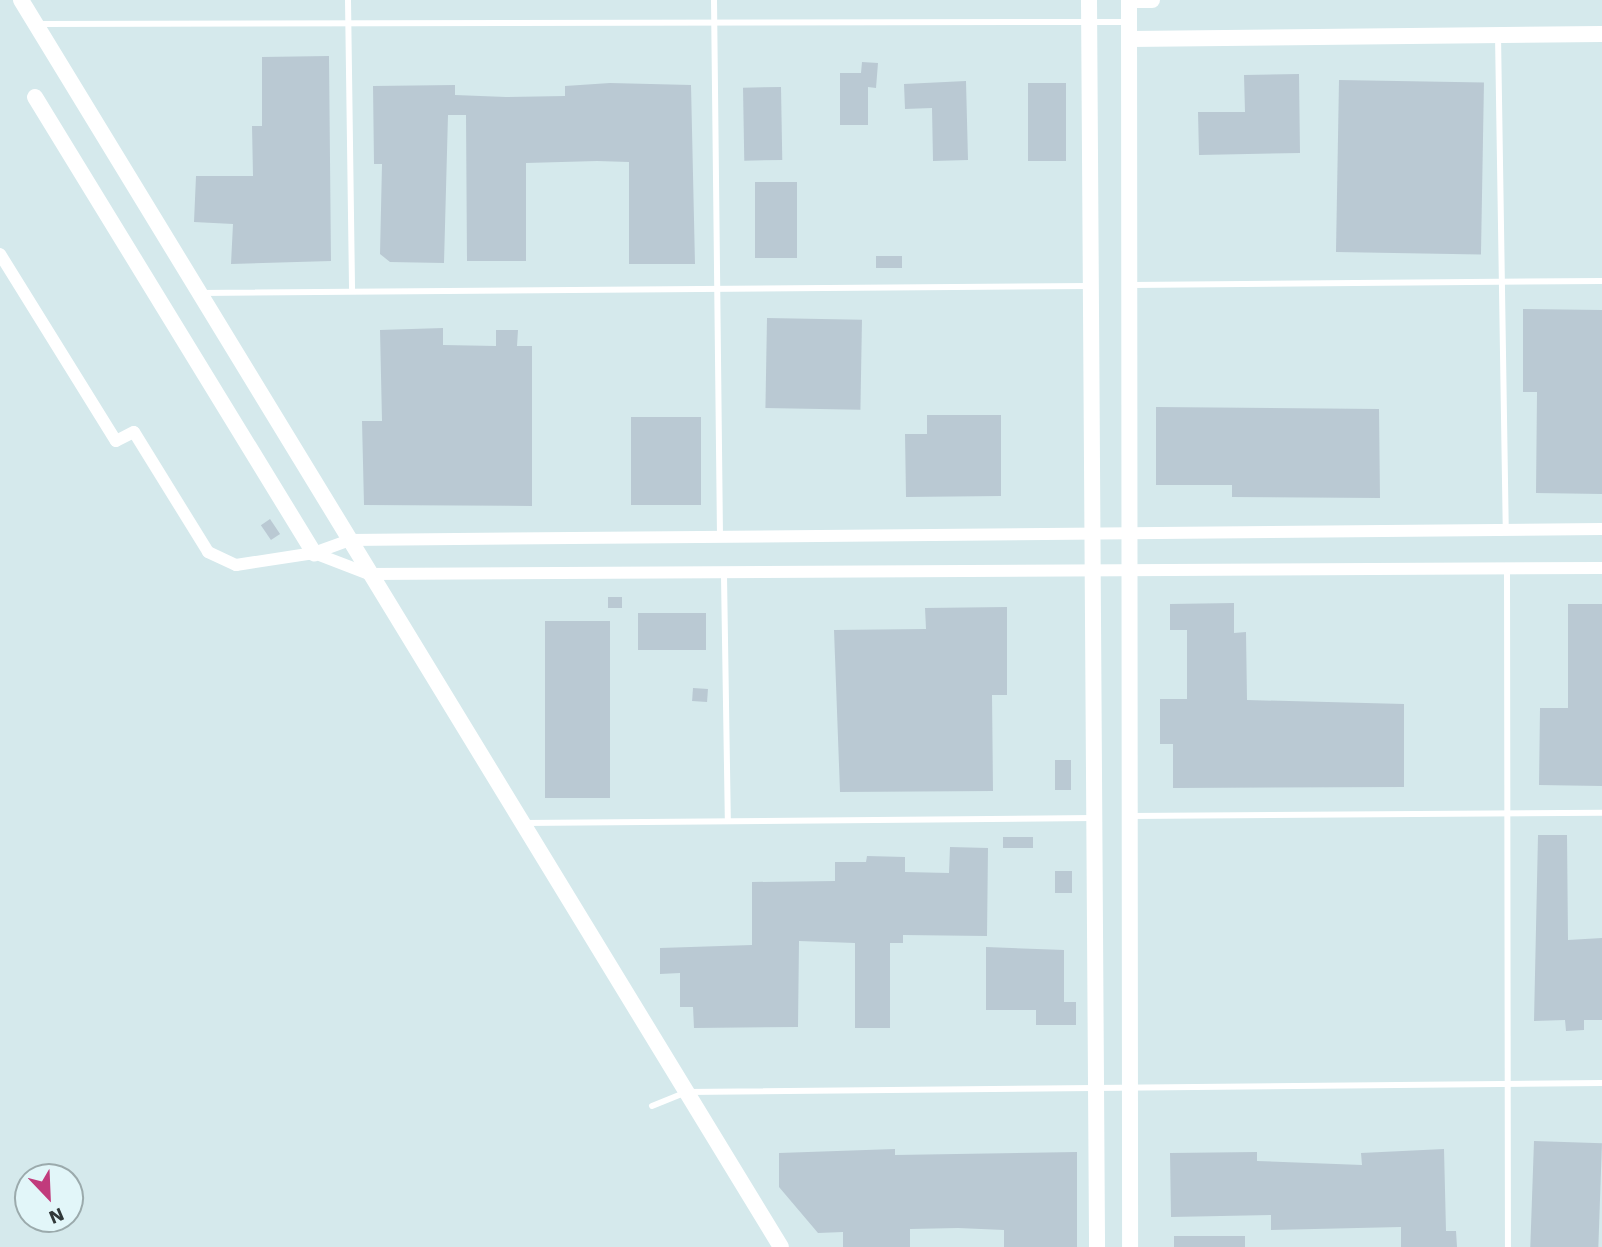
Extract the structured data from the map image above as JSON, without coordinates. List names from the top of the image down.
{
  "north": "bottom right"
}
